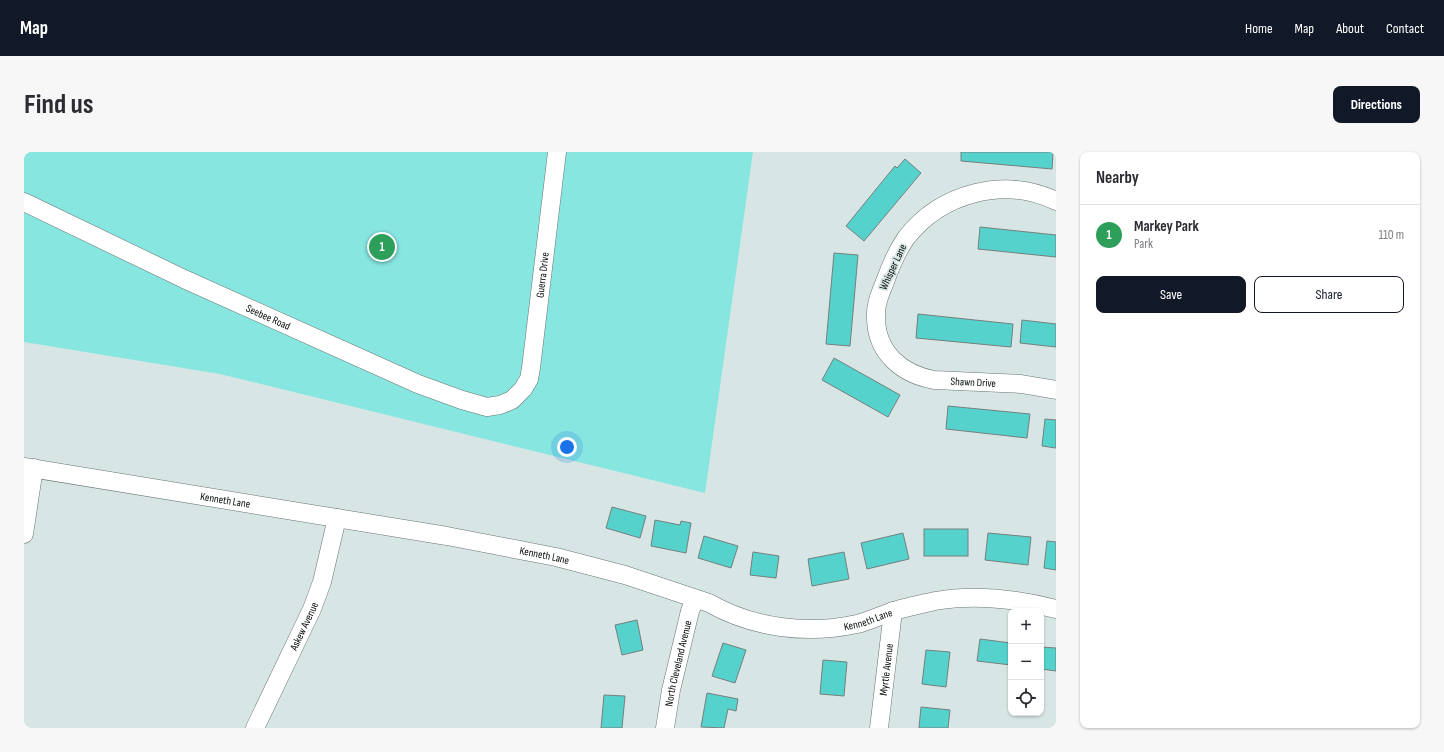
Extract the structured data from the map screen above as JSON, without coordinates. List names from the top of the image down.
{
  "streets": {
    "street": [
      "Whisper Lane",
      "Guerra Drive",
      "Seebee Road",
      "Shawn Drive",
      "Kenneth Lane",
      "Askew Avenue",
      "North Cleveland Avenue",
      "Myrtle Avenue"
    ]
  },
  "crossings": [
    ["Whisper Lane", "Shawn Drive"],
    ["Guerra Drive", "Seebee Road"],
    ["Kenneth Lane", "Askew Avenue"],
    ["Kenneth Lane", "North Cleveland Avenue"],
    ["Kenneth Lane", "Myrtle Avenue"]
  ],
  "page": {
    "header": "Map",
    "nav": [
      "Home",
      "Map",
      "About",
      "Contact"
    ],
    "buttons": [
      "Directions",
      ["Save", "Share"]
    ],
    "title": "Find us",
    "heading": "Nearby",
    "list": [
      {
        "mark": "1",
        "name": "Markey Park",
        "note": "Park",
        "value": "110 m"
      }
    ],
    "pins": "1",
    "map_buttons": ["+", "−"]
  }
}
